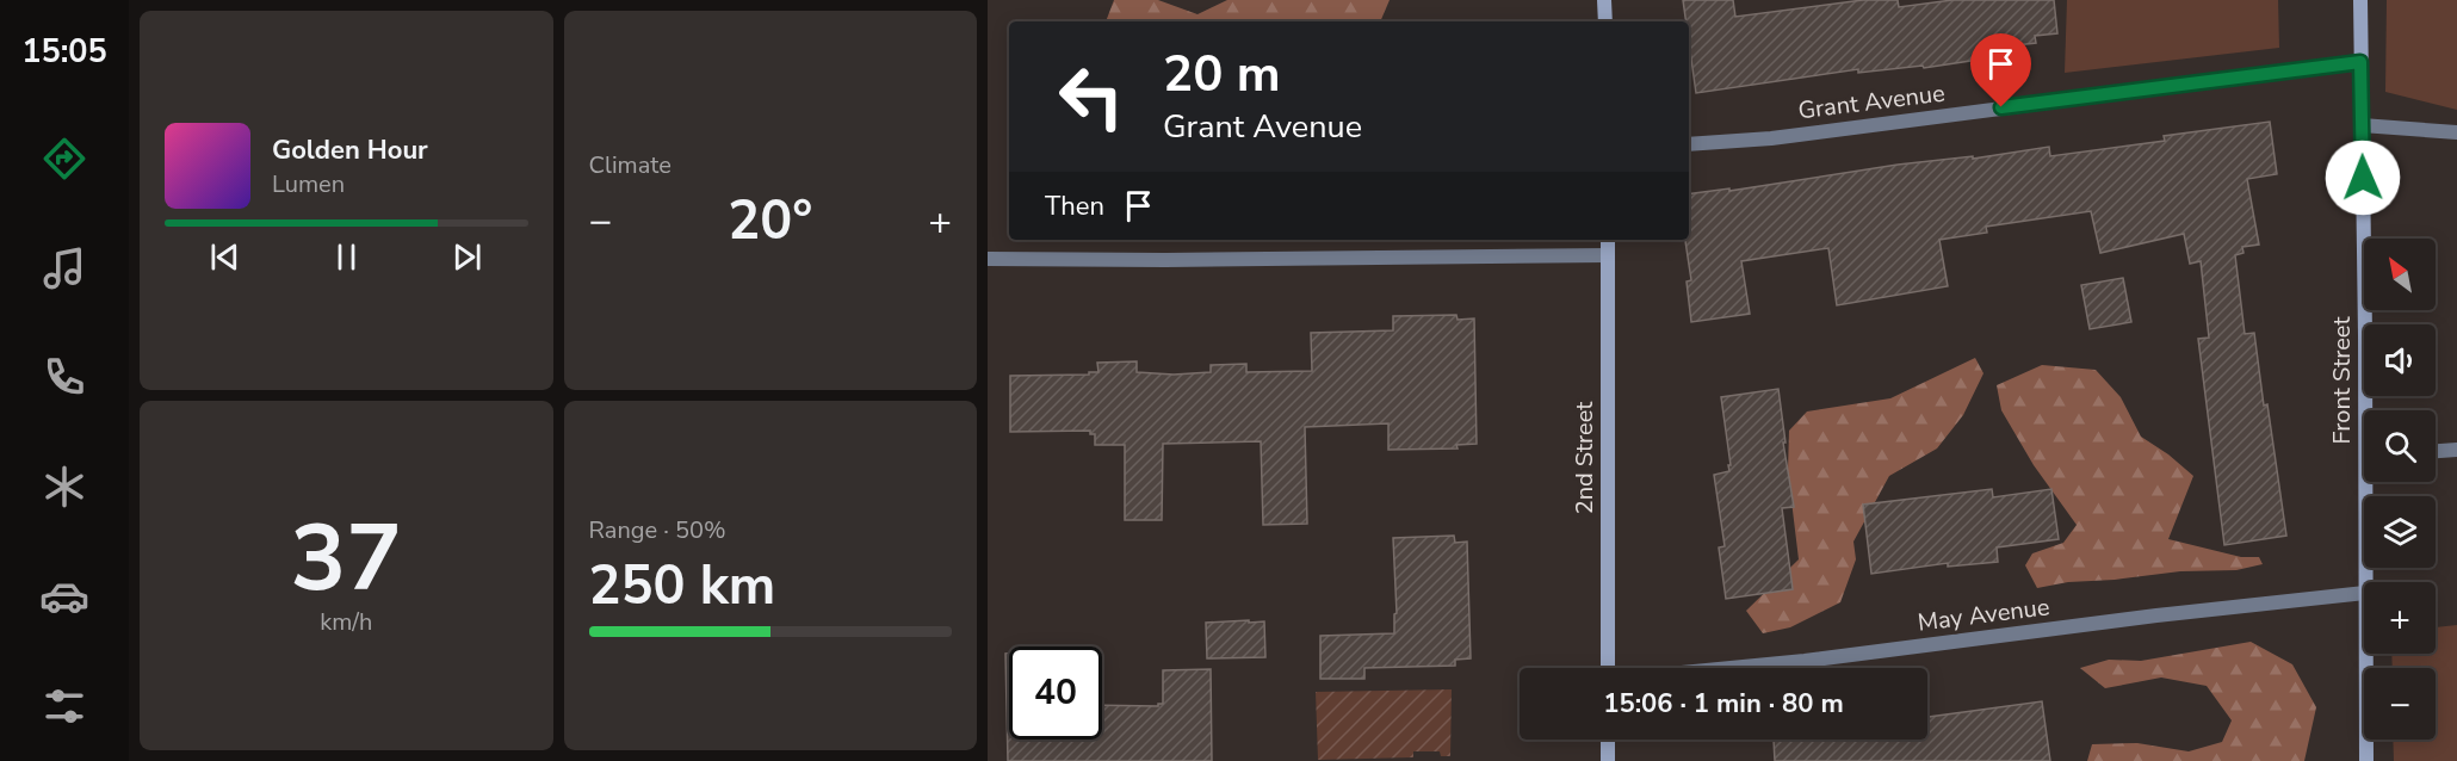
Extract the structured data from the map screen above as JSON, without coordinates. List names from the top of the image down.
{
  "streets": {
    "street": [
      "Grant Avenue",
      "Front Street",
      "2nd Street",
      "May Avenue"
    ]
  },
  "crossings": [
    ["Grant Avenue", "Front Street"]
  ],
  "north": "top left",
  "page": {
    "tabs": "15:05",
    "tile": [
      "Climate",
      ["37", "km/h"],
      ["Range · 50%", "250 km"]
    ],
    "turn": ["20 m", "Grant Avenue"],
    "song": ["Golden Hour", "Lumen"],
    "then": "Then",
    "heat": ["−", "20°", "+"],
    "map_buttons": ["+", "−"],
    "limit": "40",
    "trip": "15:06 · 1 min · 80 m"
  }
}
